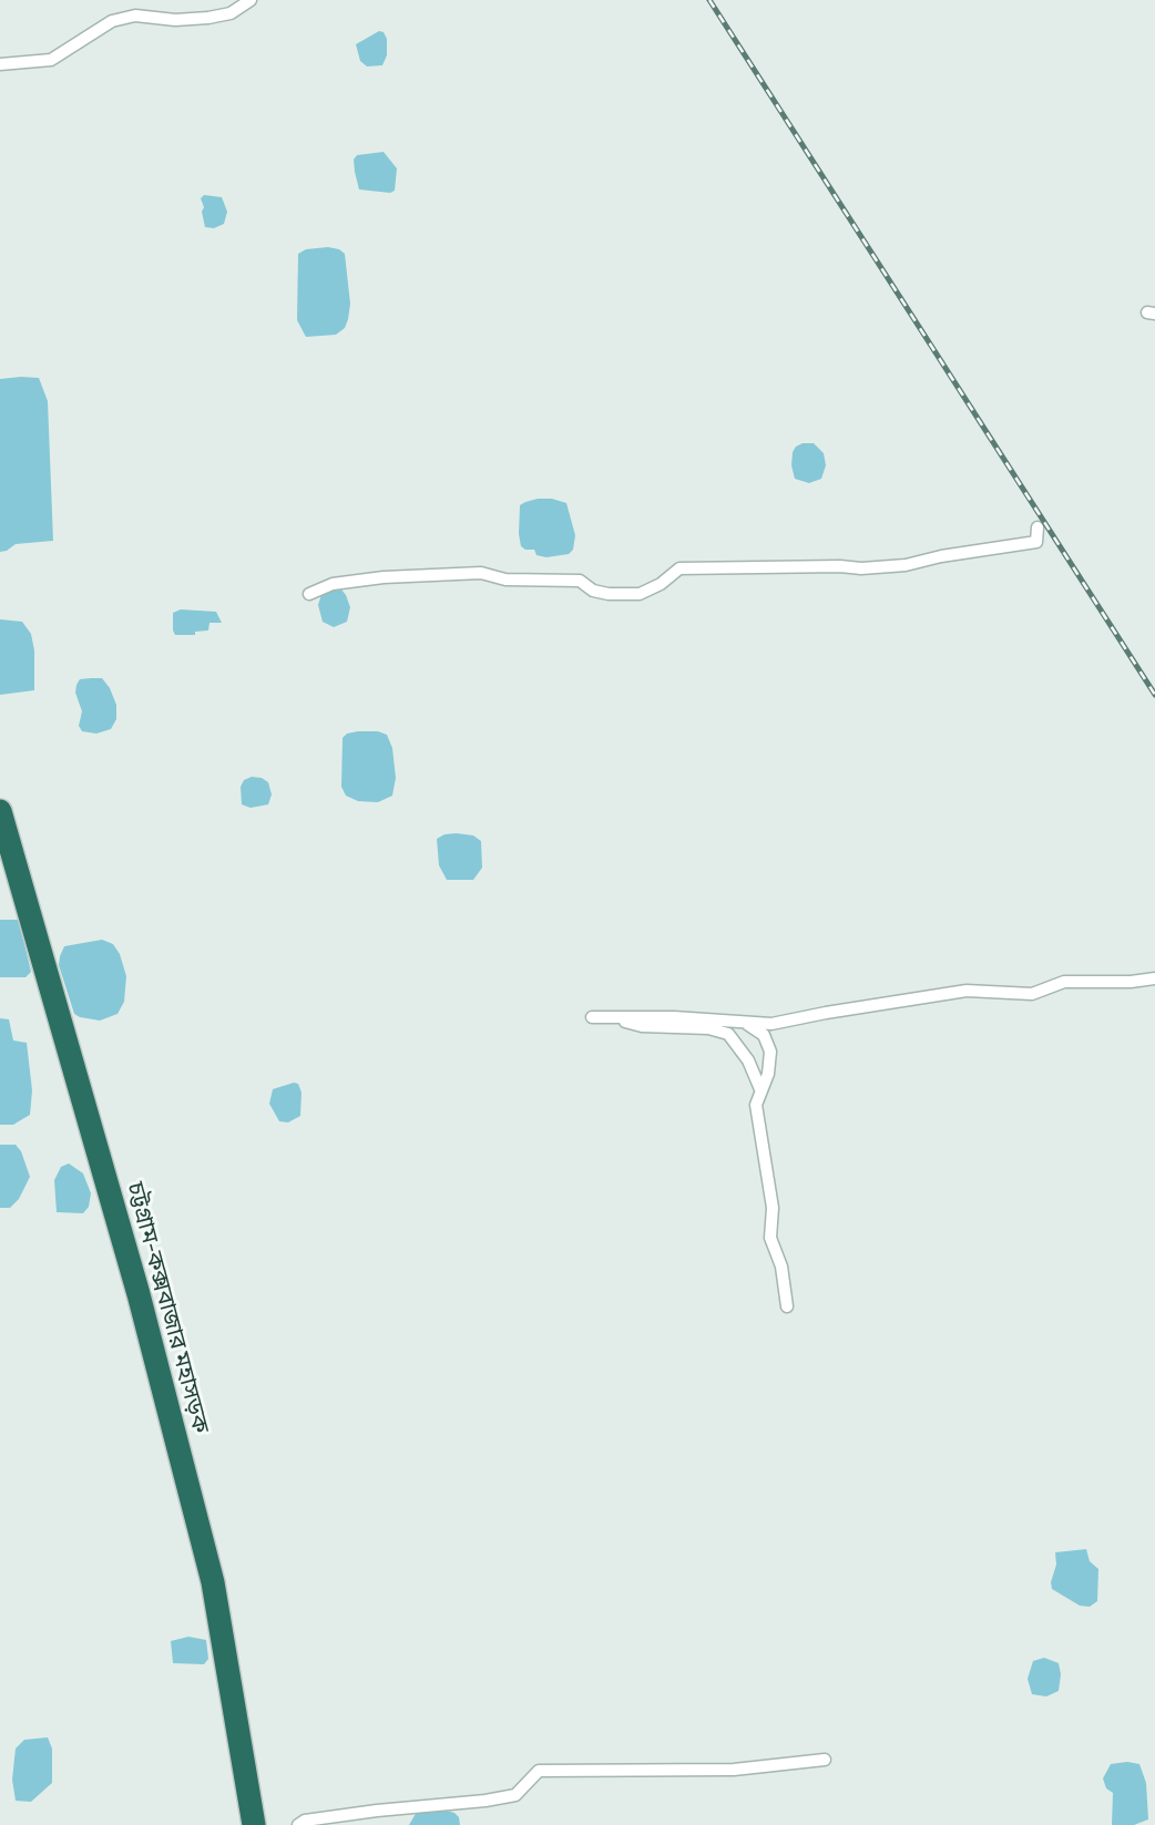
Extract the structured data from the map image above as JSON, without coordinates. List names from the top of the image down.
{
  "streets": {
    "highway": ["চট্টগ্রাম-কক্সবাজার মহাসড়ক"]
  }
}
